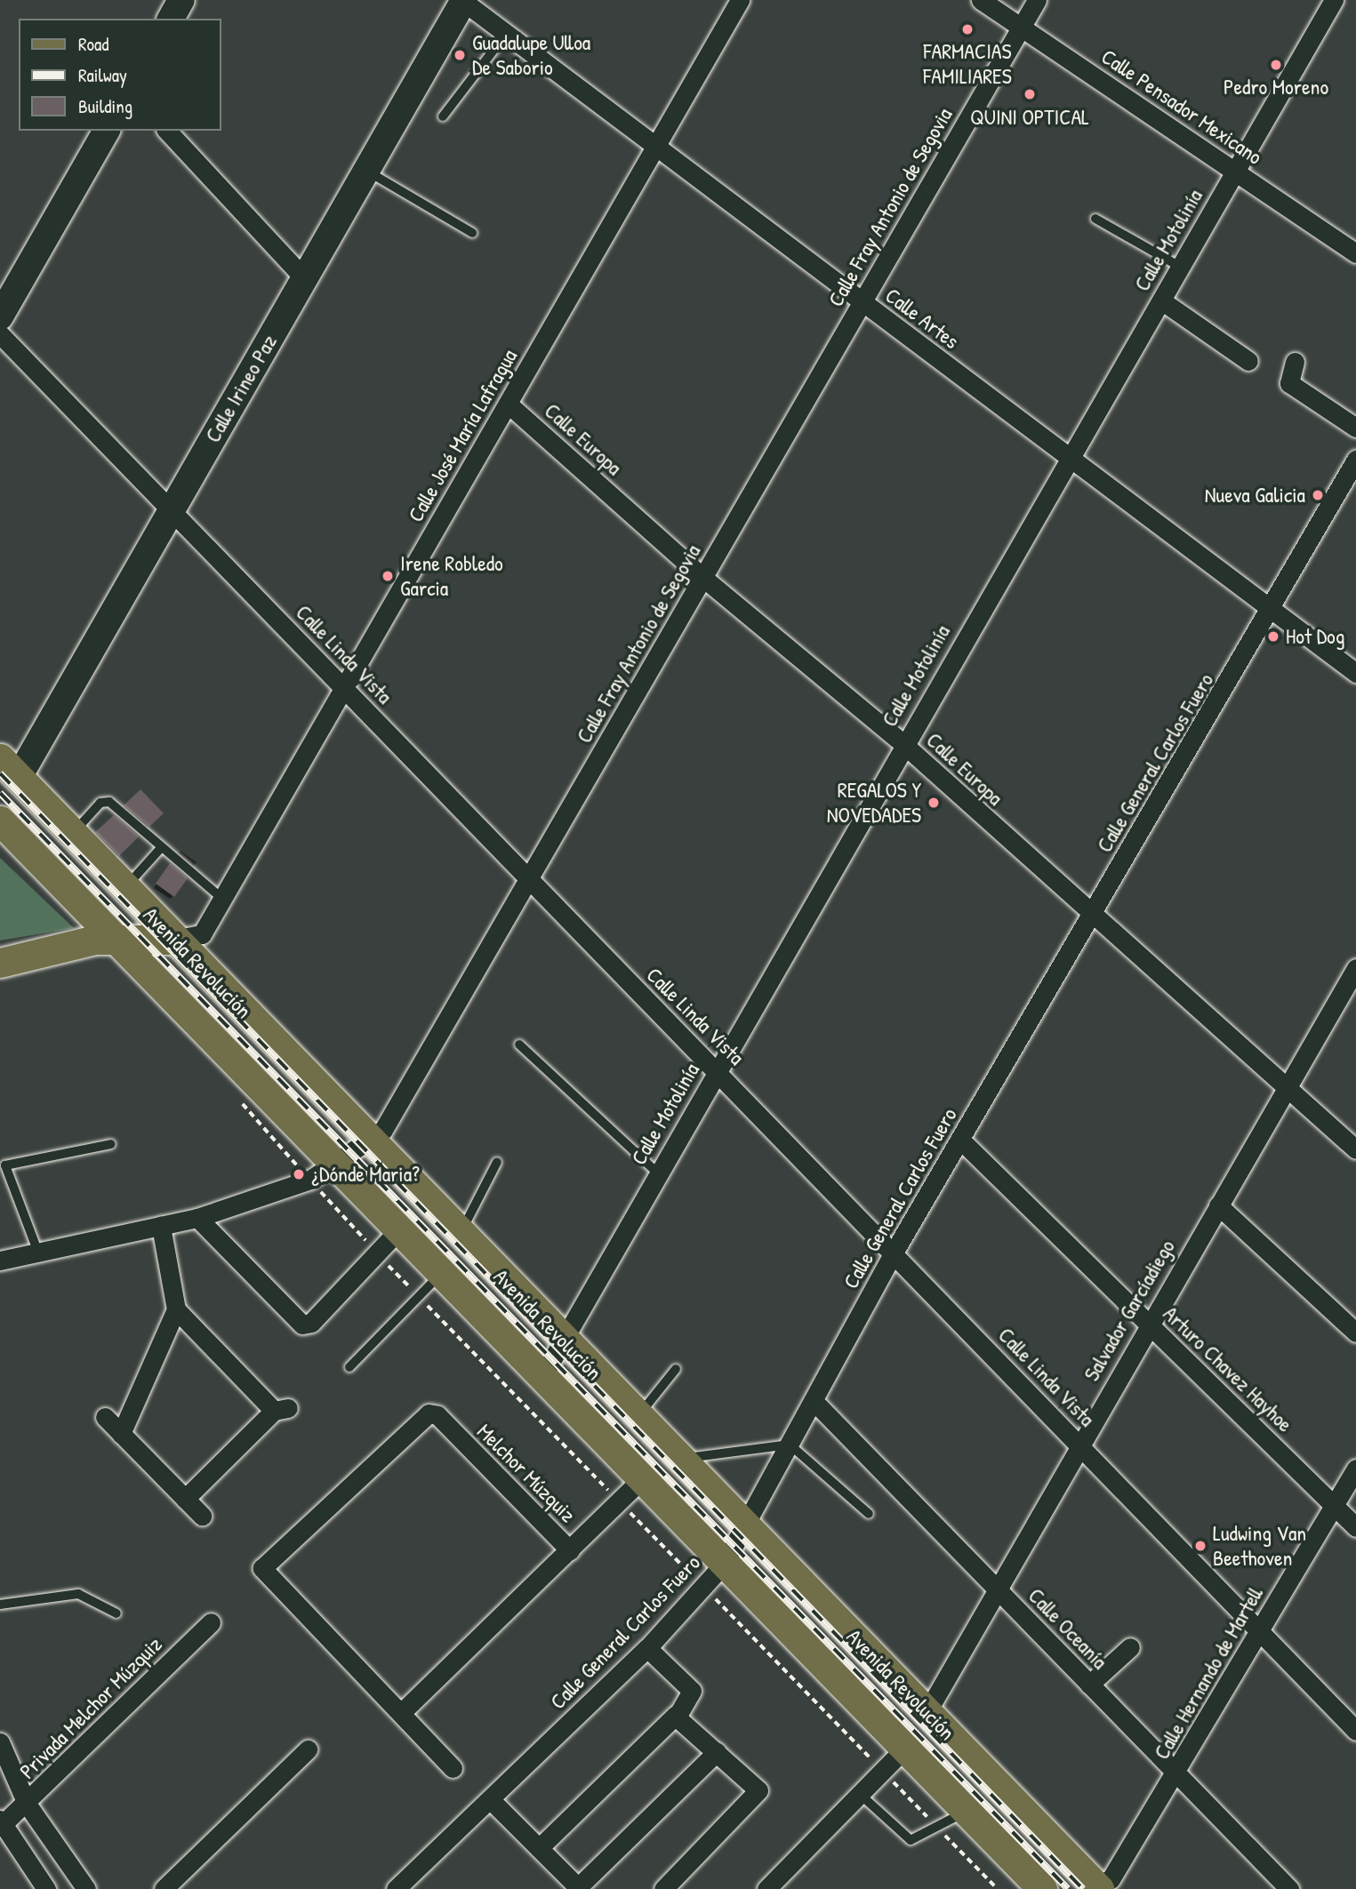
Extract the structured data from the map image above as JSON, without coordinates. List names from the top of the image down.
{
  "streets": {
    "main road": ["Avenida Revolución"],
    "street": [
      "Calle Pensador Mexicano",
      "Calle Fray Antonio de Segovia",
      "Calle Motolinía",
      "Calle Artes",
      "Calle Irineo Paz",
      "Calle José María Lafragua",
      "Calle Europa",
      "Calle Linda Vista",
      "Calle General Carlos Fuero",
      "Salvador Garcíadiego",
      "Arturo Chavez Hayhoe",
      "Melchor Múzquiz",
      "Calle Oceanía",
      "Calle Hernando de Martell",
      "Privada Melchor Múzquiz"
    ]
  },
  "crossings": [
    ["Calle Pensador Mexicano", "Calle Fray Antonio de Segovia"],
    ["Calle Pensador Mexicano", "Calle Motolinía"],
    ["Calle Fray Antonio de Segovia", "Calle Artes"],
    ["Calle Fray Antonio de Segovia", "Calle Europa"],
    ["Calle Fray Antonio de Segovia", "Calle Linda Vista"],
    ["Calle Fray Antonio de Segovia", "Avenida Revolución"],
    ["Calle Motolinía", "Calle Artes"],
    ["Calle Motolinía", "Calle Europa"],
    ["Calle Motolinía", "Calle Linda Vista"],
    ["Calle Motolinía", "Avenida Revolución"],
    ["Calle Artes", "Calle Irineo Paz"],
    ["Calle Artes", "Calle José María Lafragua"],
    ["Calle Artes", "Calle General Carlos Fuero"],
    ["Calle Irineo Paz", "Calle Linda Vista"],
    ["Calle Irineo Paz", "Avenida Revolución"],
    ["Calle José María Lafragua", "Calle Europa"],
    ["Calle José María Lafragua", "Calle Linda Vista"],
    ["Calle José María Lafragua", "Avenida Revolución"],
    ["Calle Europa", "Calle General Carlos Fuero"],
    ["Calle Europa", "Salvador Garcíadiego"],
    ["Calle Linda Vista", "Calle General Carlos Fuero"],
    ["Calle Linda Vista", "Salvador Garcíadiego"],
    ["Calle Linda Vista", "Calle Hernando de Martell"],
    ["Calle General Carlos Fuero", "Avenida Revolución"],
    ["Calle General Carlos Fuero", "Arturo Chavez Hayhoe"],
    ["Calle General Carlos Fuero", "Calle Oceanía"],
    ["Avenida Revolución", "Salvador Garcíadiego"],
    ["Avenida Revolución", "Melchor Múzquiz"],
    ["Avenida Revolución", "Calle Hernando de Martell"],
    ["Salvador Garcíadiego", "Arturo Chavez Hayhoe"],
    ["Salvador Garcíadiego", "Calle Oceanía"],
    ["Arturo Chavez Hayhoe", "Calle Hernando de Martell"],
    ["Calle Oceanía", "Calle Hernando de Martell"]
  ],
  "places": [
    "FARMACIAS FAMILIARES",
    "Guadalupe Ulloa De Saborio",
    "Pedro Moreno",
    "QUINI OPTICAL",
    "Nueva Galicia",
    "Irene Robledo Garcia",
    "Hot Dog",
    "REGALOS Y NOVEDADES",
    "¿Dónde Maria?",
    "Ludwing Van Beethoven"
  ],
  "legend": ["Road", "Railway", "Building"]
}
